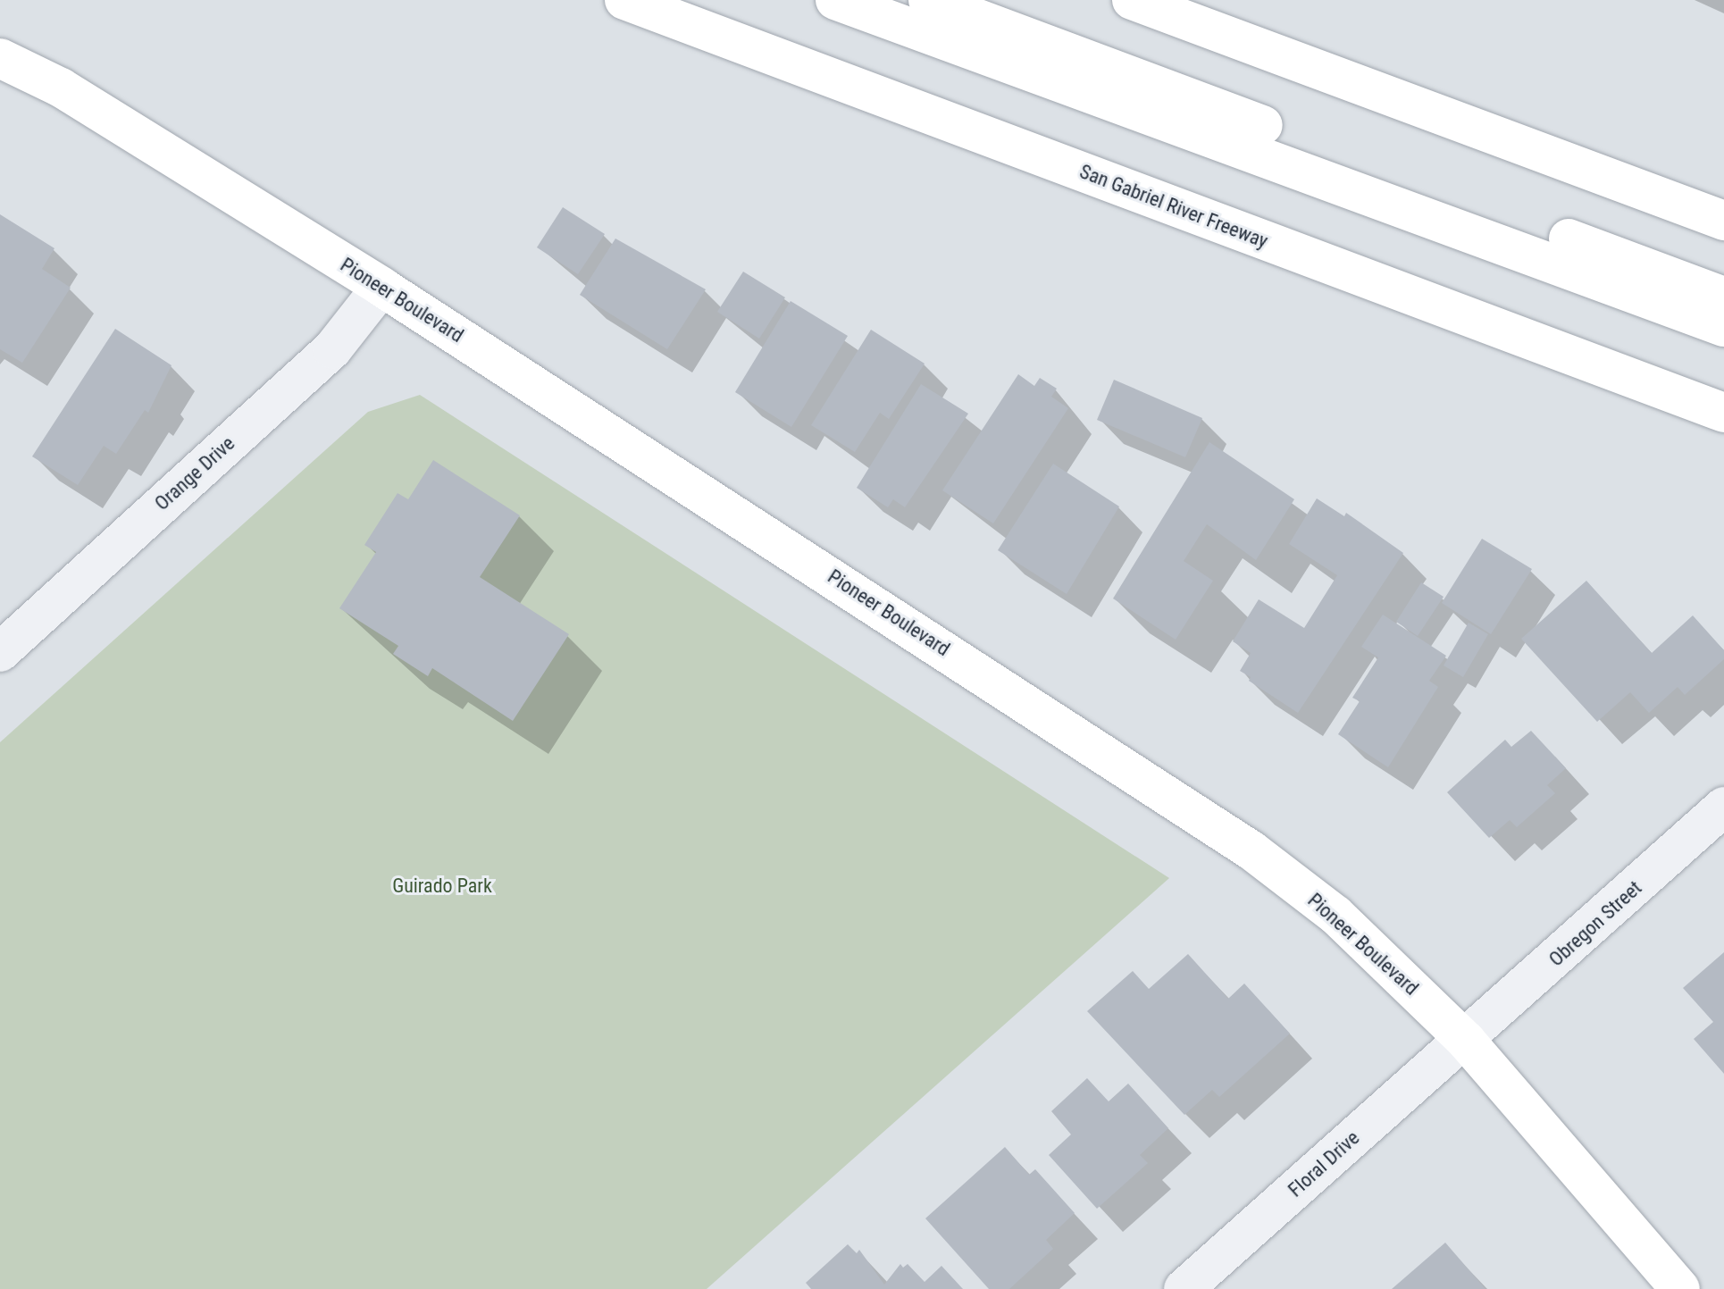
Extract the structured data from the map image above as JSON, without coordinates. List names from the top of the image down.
{
  "streets": {
    "main road": ["San Gabriel River Freeway", "Pioneer Boulevard"],
    "street": ["Orange Drive", "Obregon Street", "Floral Drive"]
  },
  "crossings": [
    ["Pioneer Boulevard", "Orange Drive"],
    ["Pioneer Boulevard", "Obregon Street"],
    ["Pioneer Boulevard", "Floral Drive"],
    ["Obregon Street", "Floral Drive"]
  ],
  "parks": ["Guirado Park"]
}
